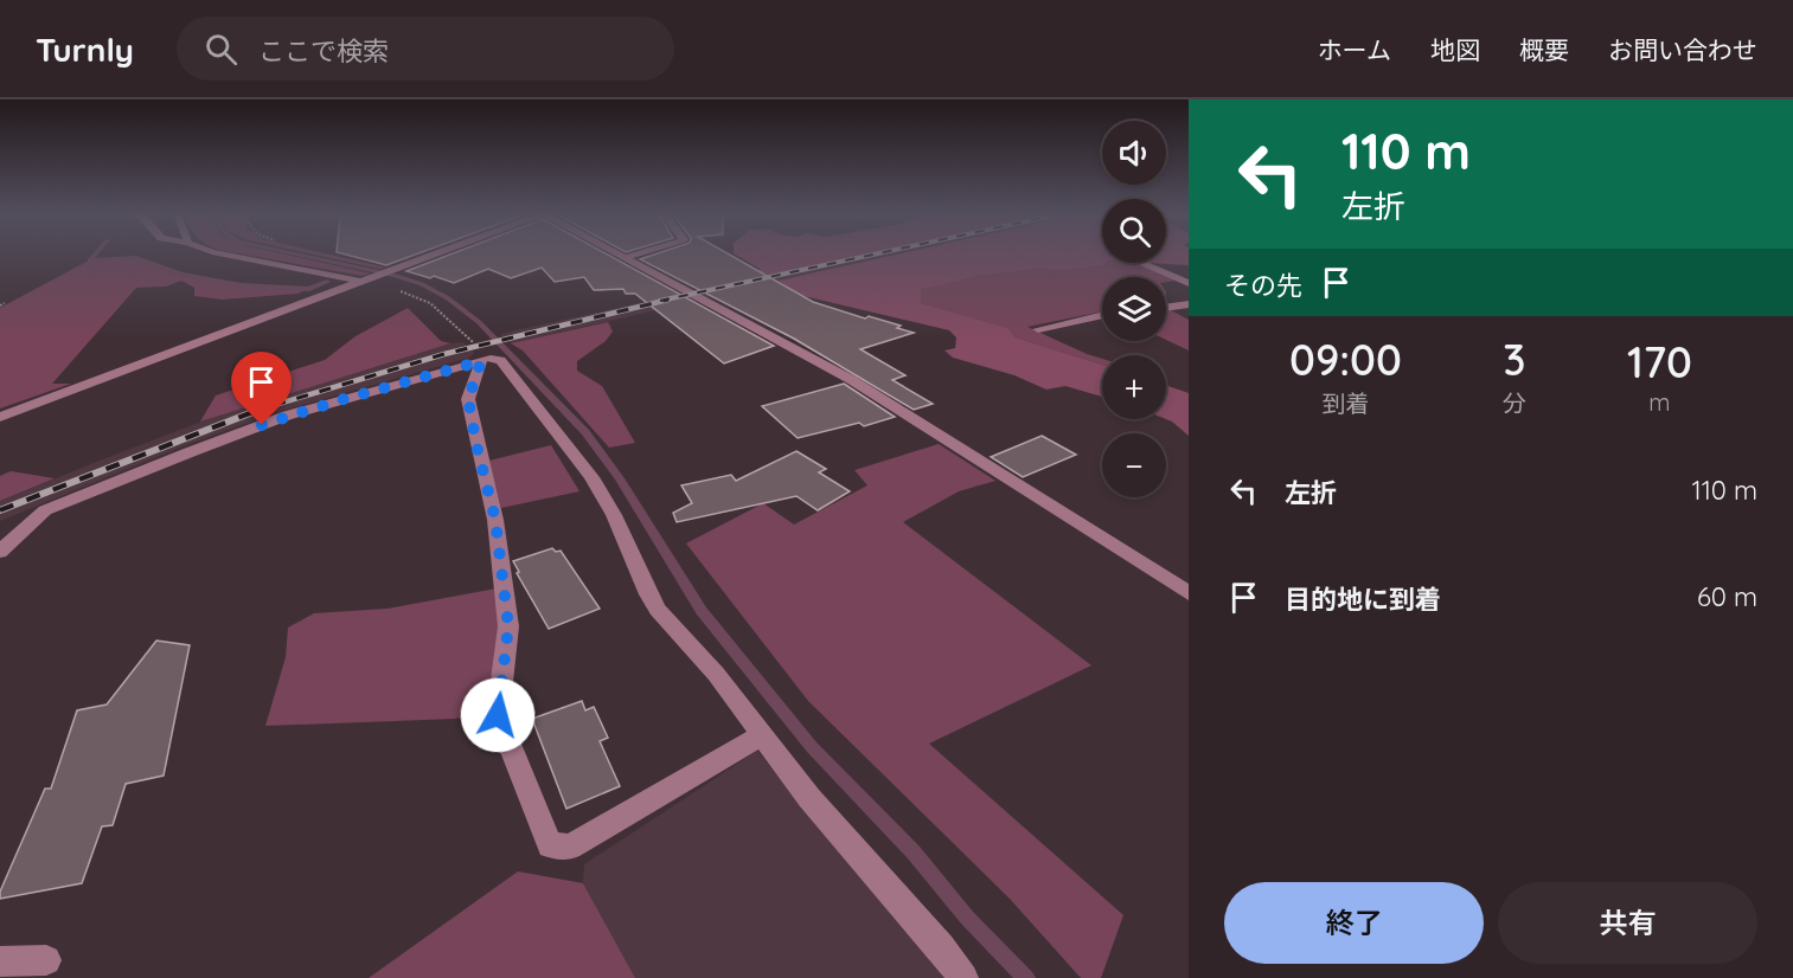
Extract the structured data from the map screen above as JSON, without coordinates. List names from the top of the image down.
{
  "page": {
    "header": "Turnly",
    "search": "ここで検索",
    "nav": [
      "ホーム",
      "地図",
      "概要",
      "お問い合わせ"
    ],
    "turn": ["110 m", "左折"],
    "map_buttons": ["+", "−"],
    "then": "その先",
    "eta": [
      "09:00",
      "到着",
      "3",
      "分",
      "170",
      "m"
    ],
    "list": [
      {
        "name": "左折",
        "value": "110 m"
      },
      {
        "name": "目的地に到着",
        "value": "60 m"
      }
    ],
    "buttons": ["終了", "共有"]
  }
}
